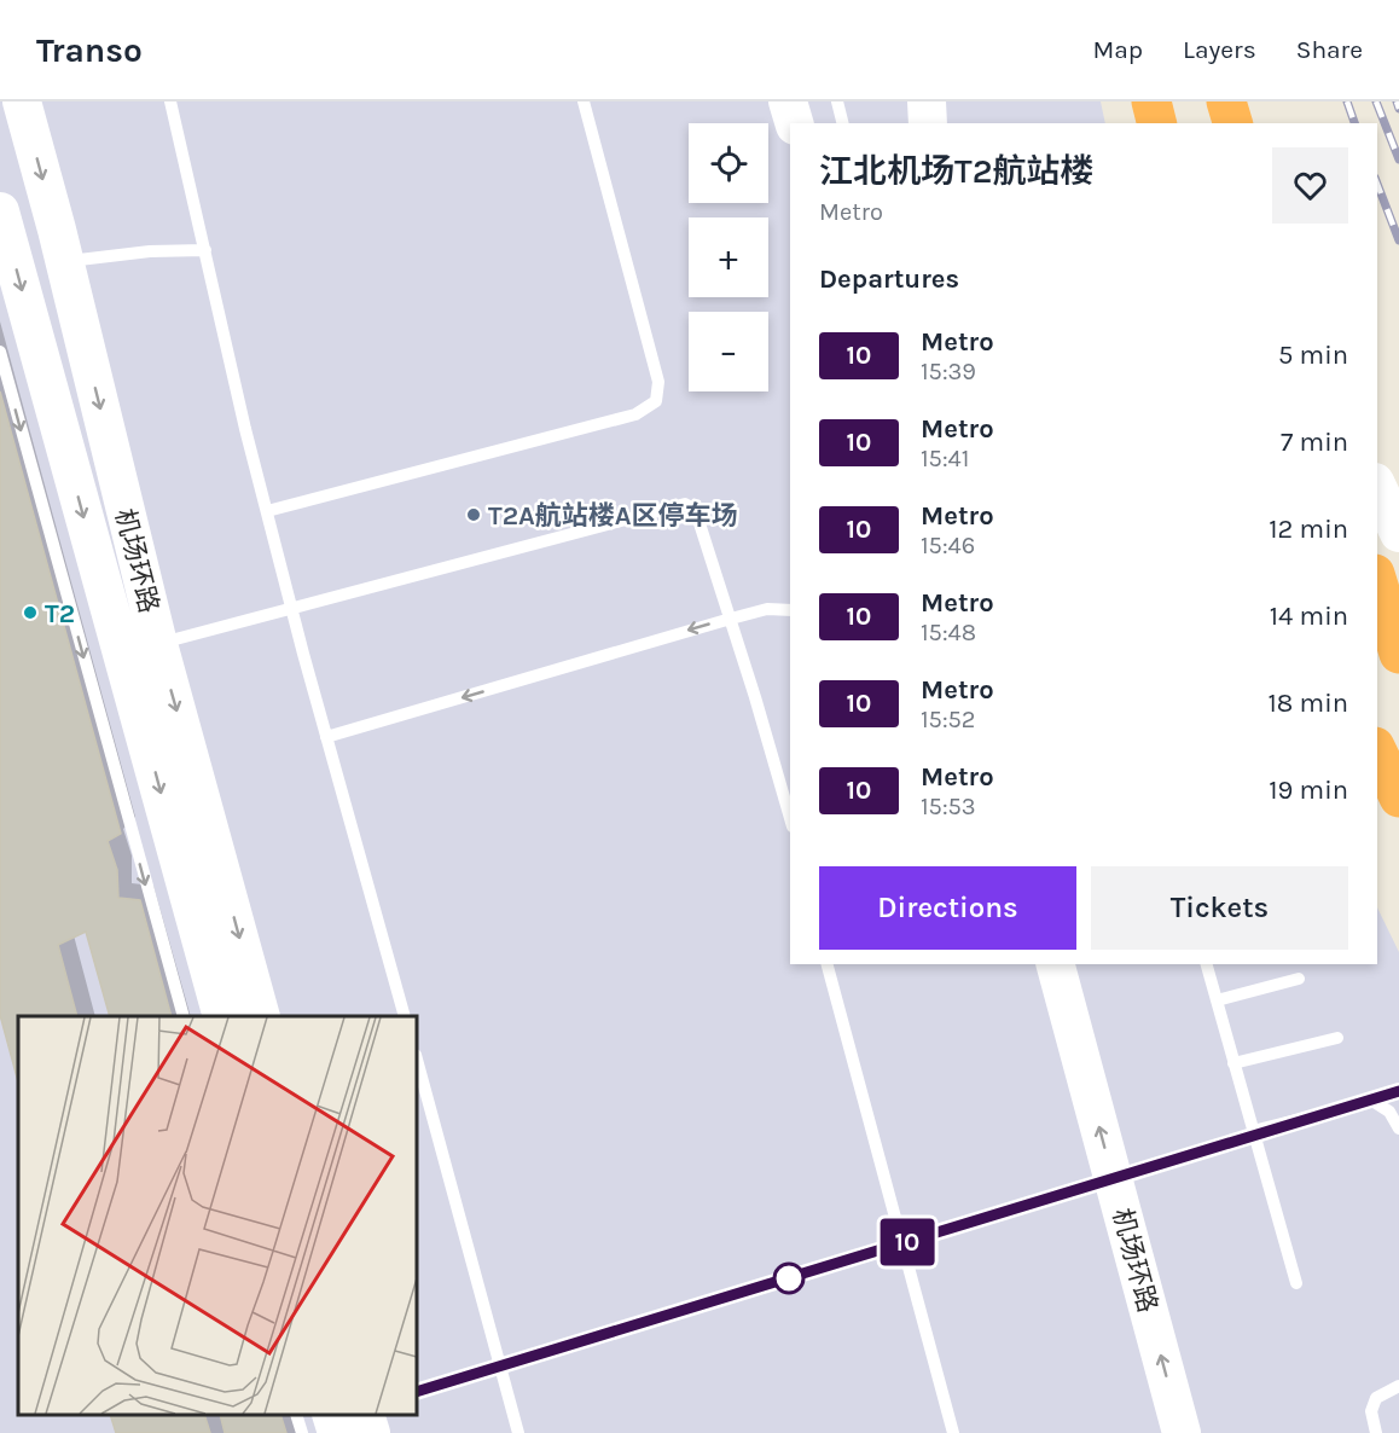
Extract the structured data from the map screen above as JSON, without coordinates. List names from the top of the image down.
{
  "streets": {
    "street": ["机场环路"]
  },
  "places": ["T2A航站楼A区停车场", "T2"],
  "lines": ["metro line 10"],
  "page": {
    "header": "Transo",
    "nav": ["Map", "Layers", "Share"],
    "on_map": "10",
    "map_buttons": ["+", "−"],
    "heading": [
      ["江北机场T2航站楼", "Metro"],
      "Departures"
    ],
    "list": [
      {
        "mark": "10",
        "name": "Metro",
        "note": "15:39",
        "value": "5 min"
      },
      {
        "mark": "10",
        "name": "Metro",
        "note": "15:41",
        "value": "7 min"
      },
      {
        "mark": "10",
        "name": "Metro",
        "note": "15:46",
        "value": "12 min"
      },
      {
        "mark": "10",
        "name": "Metro",
        "note": "15:48",
        "value": "14 min"
      },
      {
        "mark": "10",
        "name": "Metro",
        "note": "15:52",
        "value": "18 min"
      },
      {
        "mark": "10",
        "name": "Metro",
        "note": "15:53",
        "value": "19 min"
      }
    ],
    "buttons": ["Directions", "Tickets"]
  }
}
